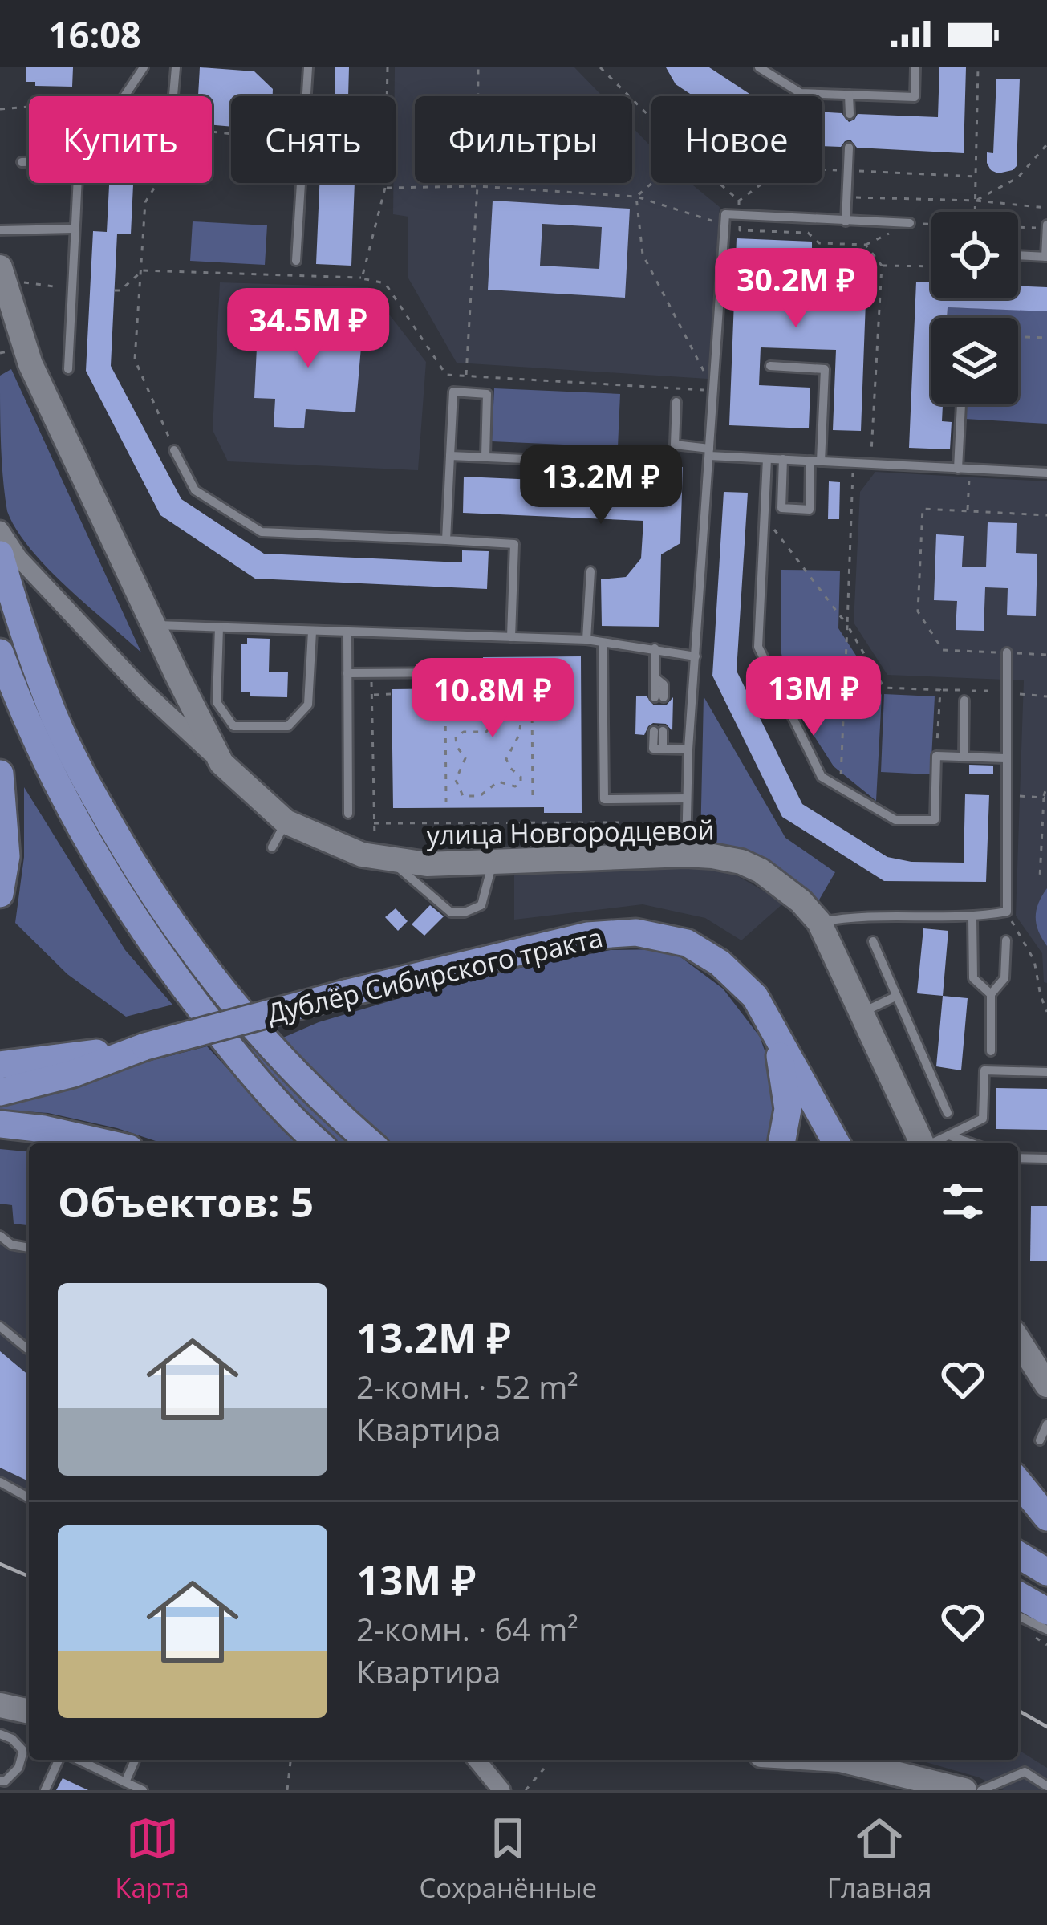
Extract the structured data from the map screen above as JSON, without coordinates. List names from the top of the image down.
{
  "streets": {
    "main road": ["Дублёр Сибирского тракта"],
    "street": ["улица Новгородцевой"]
  },
  "page": {
    "status": "16:08",
    "chip": [
      "Купить",
      "Снять",
      "Фильтры",
      "Новое"
    ],
    "price": [
      "30.2M ₽",
      "34.5M ₽",
      "13.2M ₽",
      "13M ₽",
      "10.8M ₽"
    ],
    "heading": "Объектов: 5",
    "list": [
      {
        "name": "13.2M ₽",
        "note": "2-комн. · 52 m² · Квартира"
      },
      {
        "name": "13M ₽",
        "note": "2-комн. · 64 m² · Квартира"
      }
    ],
    "tabs": ["Карта", "Сохранённые", "Главная"]
  }
}
